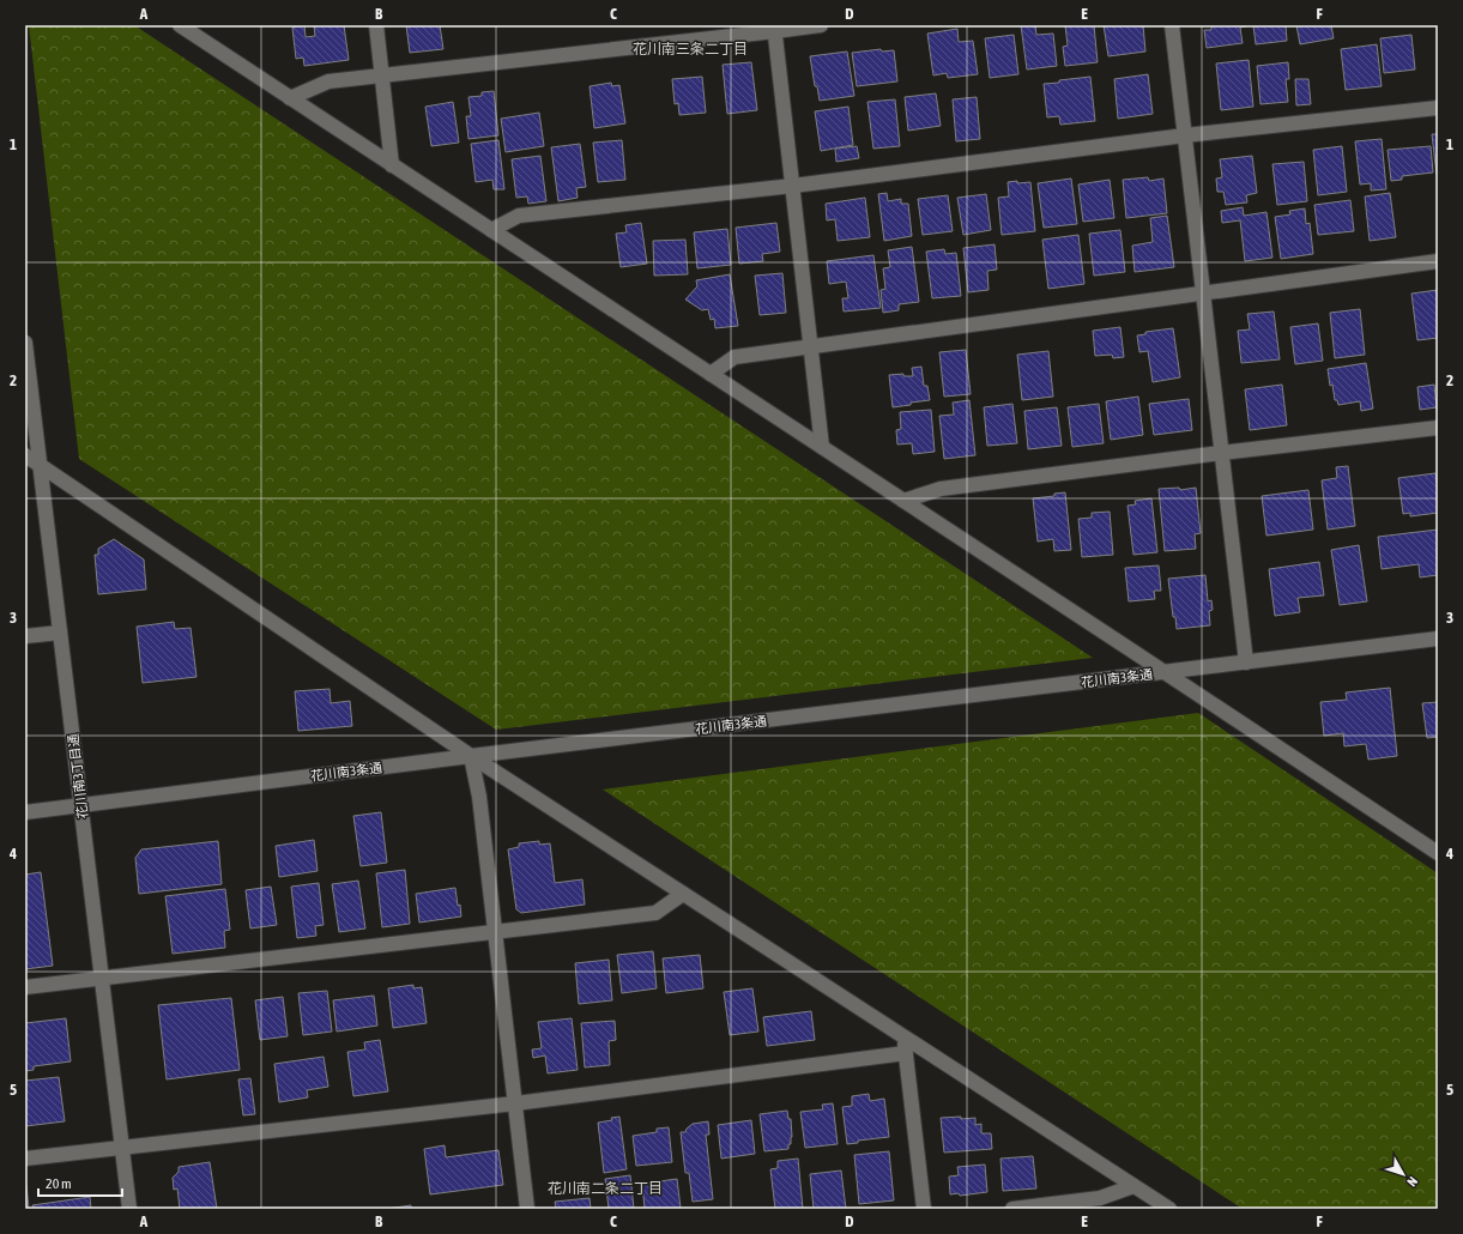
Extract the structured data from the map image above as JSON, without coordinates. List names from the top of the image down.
{
  "streets": {
    "street": ["花川南3条通", "花川南3丁目通"]
  },
  "crossings": [
    ["花川南3条通", "花川南3丁目通"]
  ],
  "districts": ["花川南三条二丁目", "花川南二条二丁目"],
  "scale_bar": "20 m",
  "north": "bottom right",
  "grid": {
    "columns": [
      "A",
      "B",
      "C",
      "D",
      "E",
      "F"
    ],
    "rows": [
      "1",
      "2",
      "3",
      "4",
      "5"
    ]
  }
}
